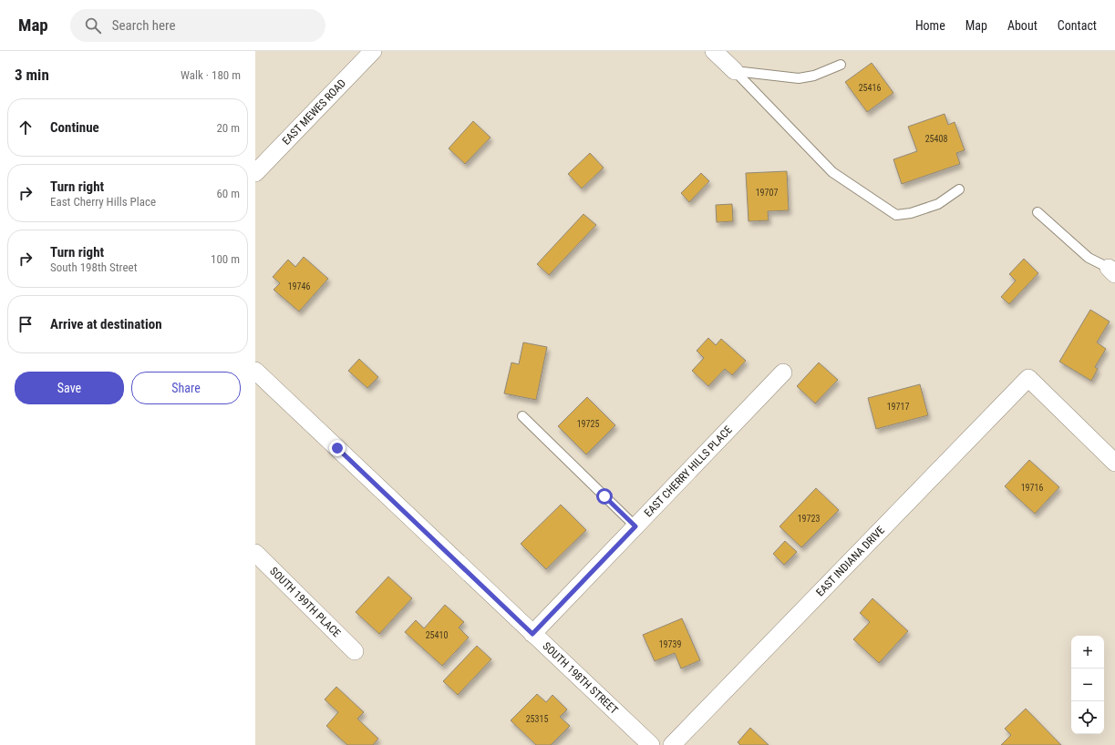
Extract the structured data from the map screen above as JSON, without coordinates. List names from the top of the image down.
{
  "streets": {
    "street": [
      "EAST MEWES ROAD",
      "EAST CHERRY HILLS PLACE",
      "EAST INDIANA DRIVE",
      "SOUTH 199TH PLACE",
      "SOUTH 198TH STREET"
    ]
  },
  "crossings": [
    ["EAST CHERRY HILLS PLACE", "SOUTH 198TH STREET"]
  ],
  "house_numbers": [
    "25416",
    "25408",
    "19707",
    "19746",
    "19717",
    "19725",
    "19716",
    "19723",
    "25410",
    "19739",
    "25315"
  ],
  "page": {
    "header": "Map",
    "search": "Search here",
    "nav": [
      "Home",
      "Map",
      "About",
      "Contact"
    ],
    "heading": ["3 min", "Walk · 180 m"],
    "list": [
      ["Continue", "20 m"],
      ["Turn right", "East Cherry Hills Place", "60 m"],
      ["Turn right", "South 198th Street", "100 m"],
      "Arrive at destination"
    ],
    "buttons": ["Save", "Share"],
    "map_buttons": ["+", "−"]
  }
}
